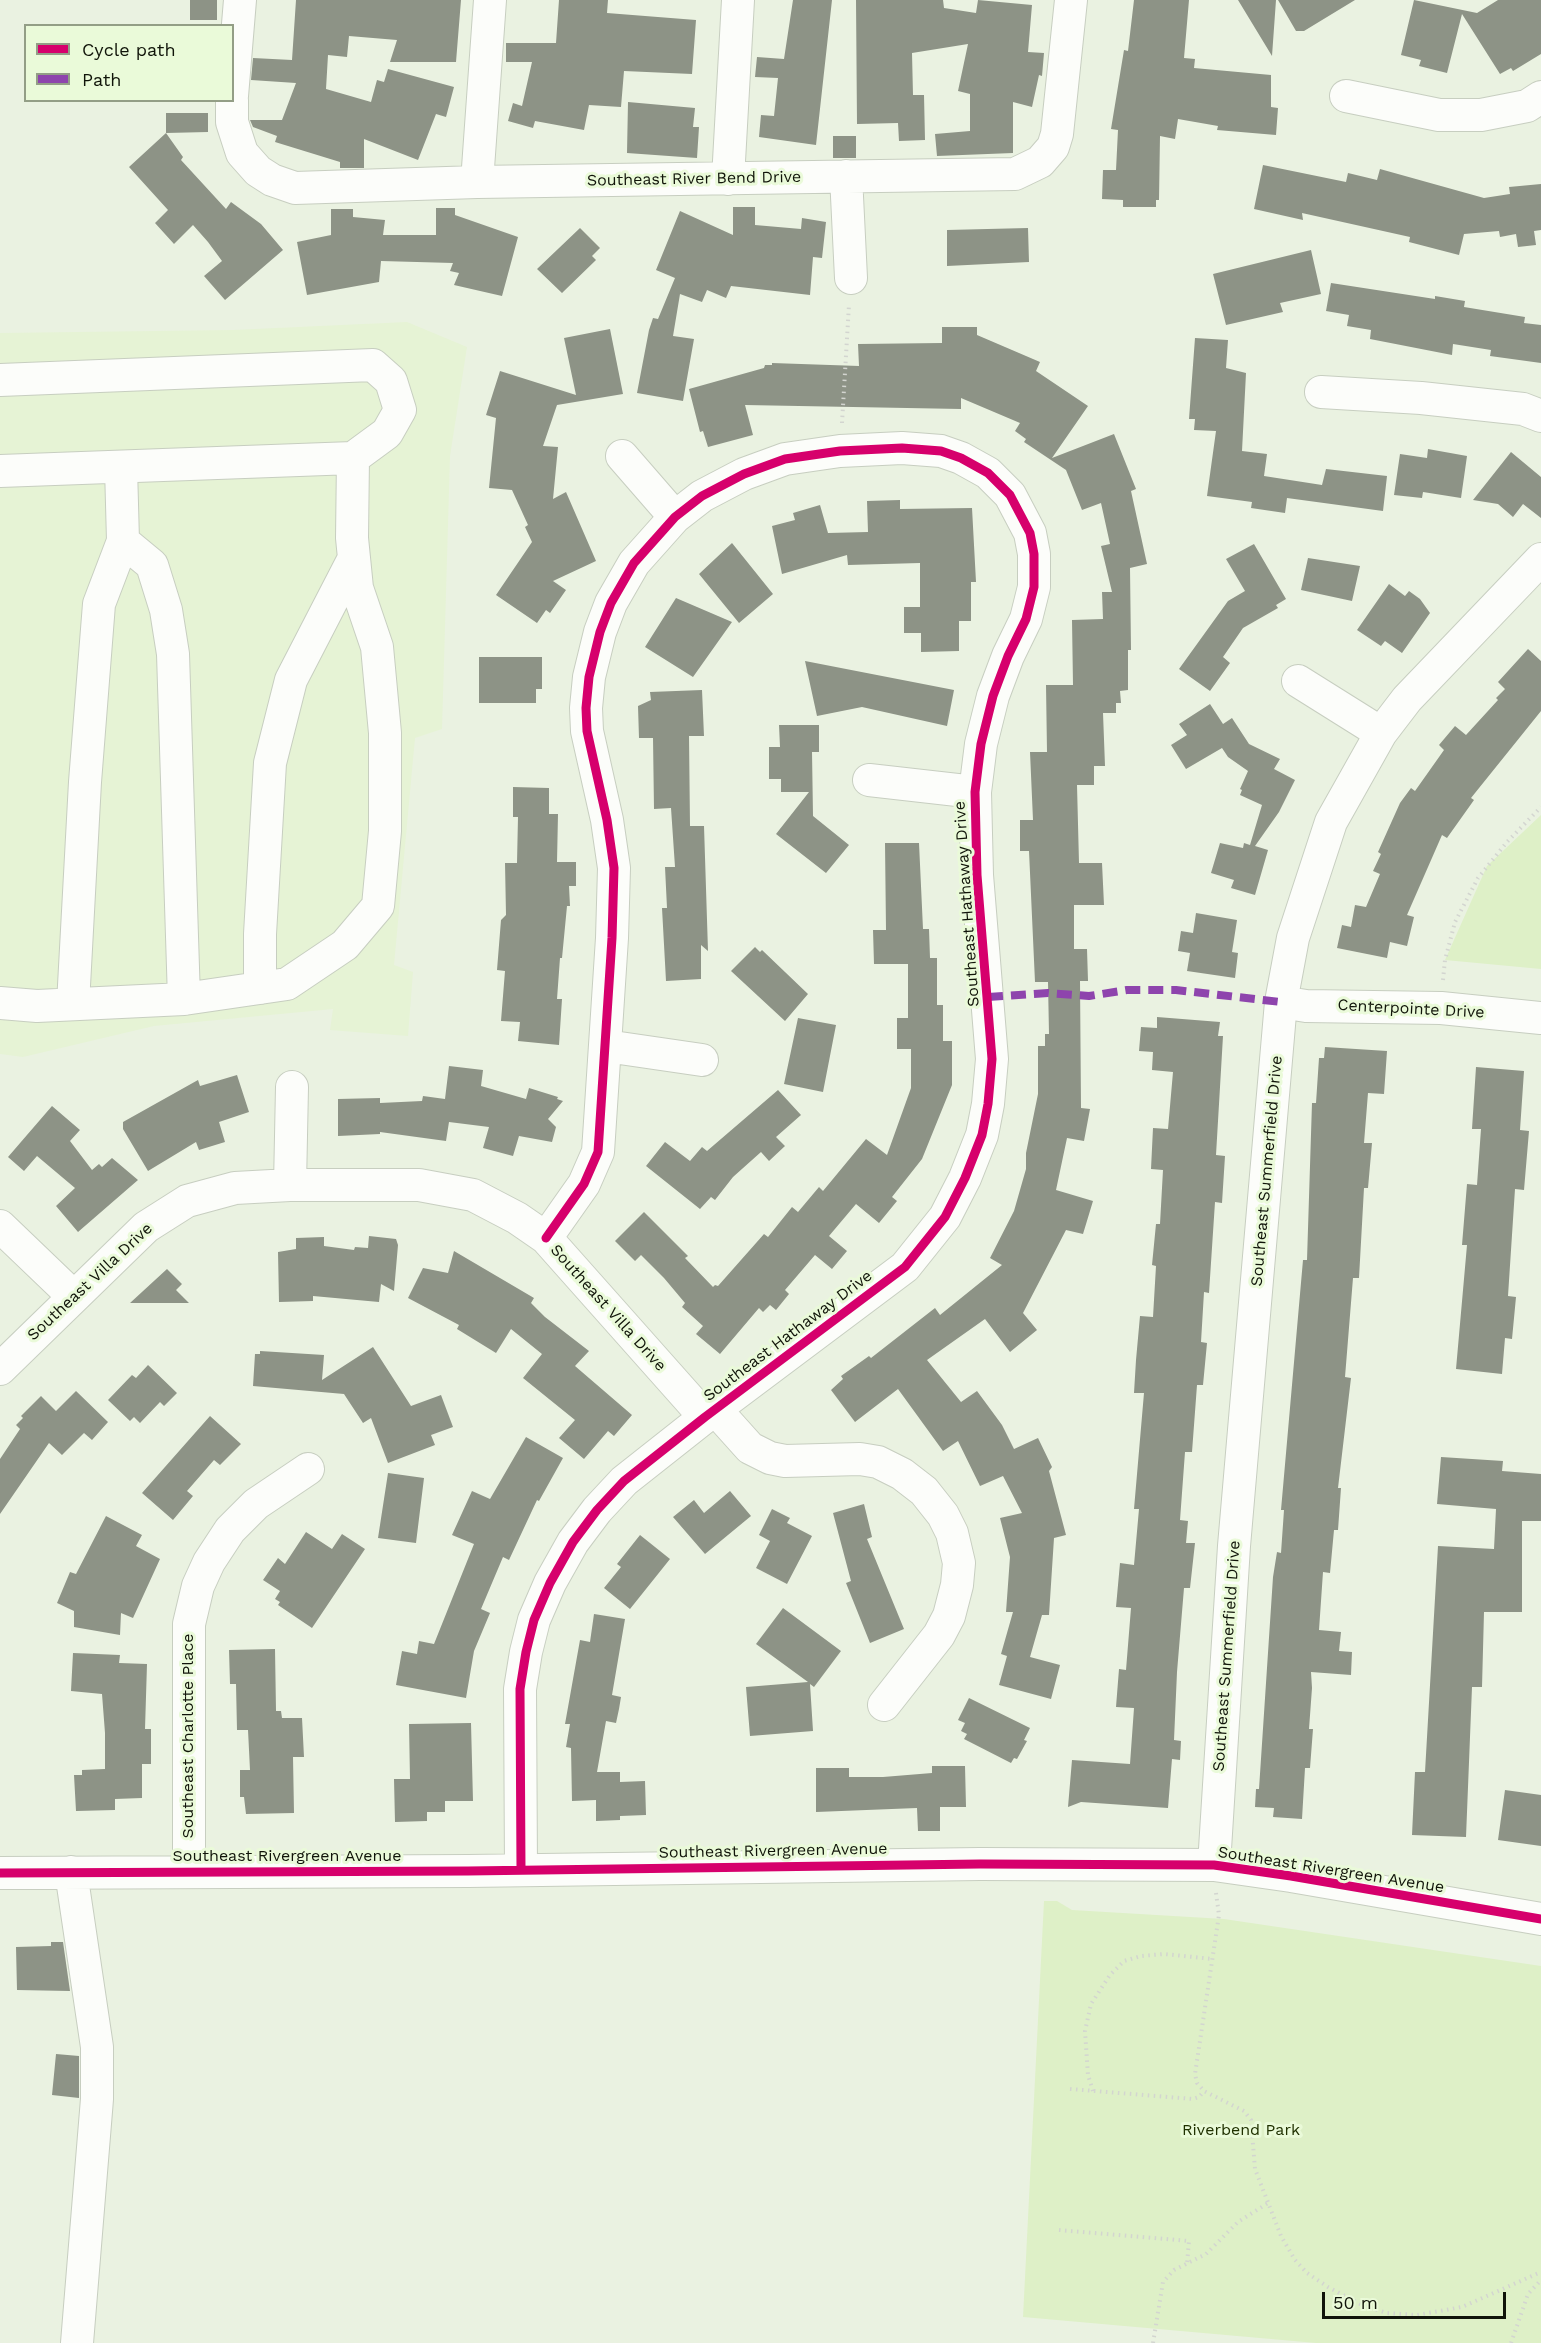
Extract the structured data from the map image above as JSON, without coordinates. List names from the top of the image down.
{
  "streets": {
    "street": [
      "Southeast River Bend Drive",
      "Southeast Hathaway Drive",
      "Centerpointe Drive",
      "Southeast Summerfield Drive",
      "Southeast Villa Drive",
      "Southeast Charlotte Place",
      "Southeast Rivergreen Avenue"
    ]
  },
  "crossings": [
    ["Southeast Hathaway Drive", "Southeast Villa Drive"],
    ["Southeast Hathaway Drive", "Southeast Rivergreen Avenue"],
    ["Centerpointe Drive", "Southeast Summerfield Drive"],
    ["Southeast Summerfield Drive", "Southeast Rivergreen Avenue"],
    ["Southeast Charlotte Place", "Southeast Rivergreen Avenue"]
  ],
  "parks": ["Riverbend Park"],
  "legend": ["Cycle path", "Path"],
  "scale_bar": "50 m"
}
